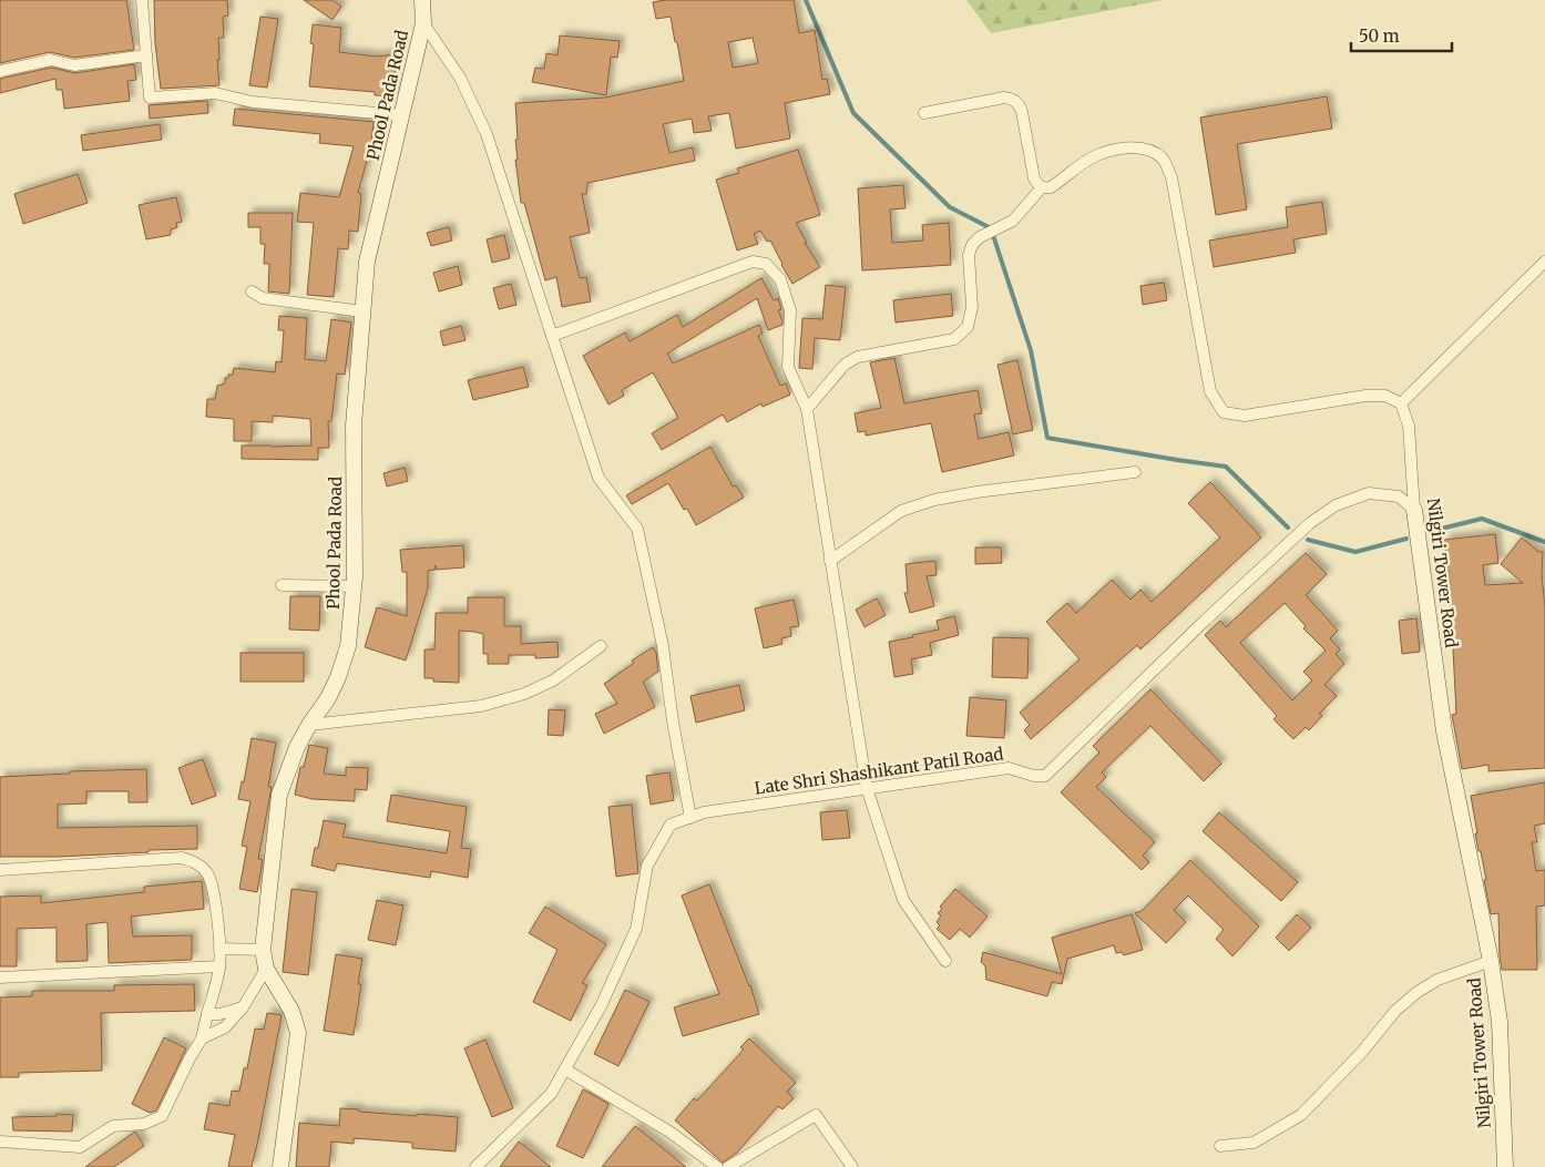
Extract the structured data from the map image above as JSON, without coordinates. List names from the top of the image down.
{
  "streets": {
    "street": ["Phool Pada Road", "Nilgiri Tower Road", "Late Shri Shashikant Patil Road"]
  },
  "crossings": [
    ["Nilgiri Tower Road", "Late Shri Shashikant Patil Road"]
  ],
  "scale_bar": "50 m"
}
